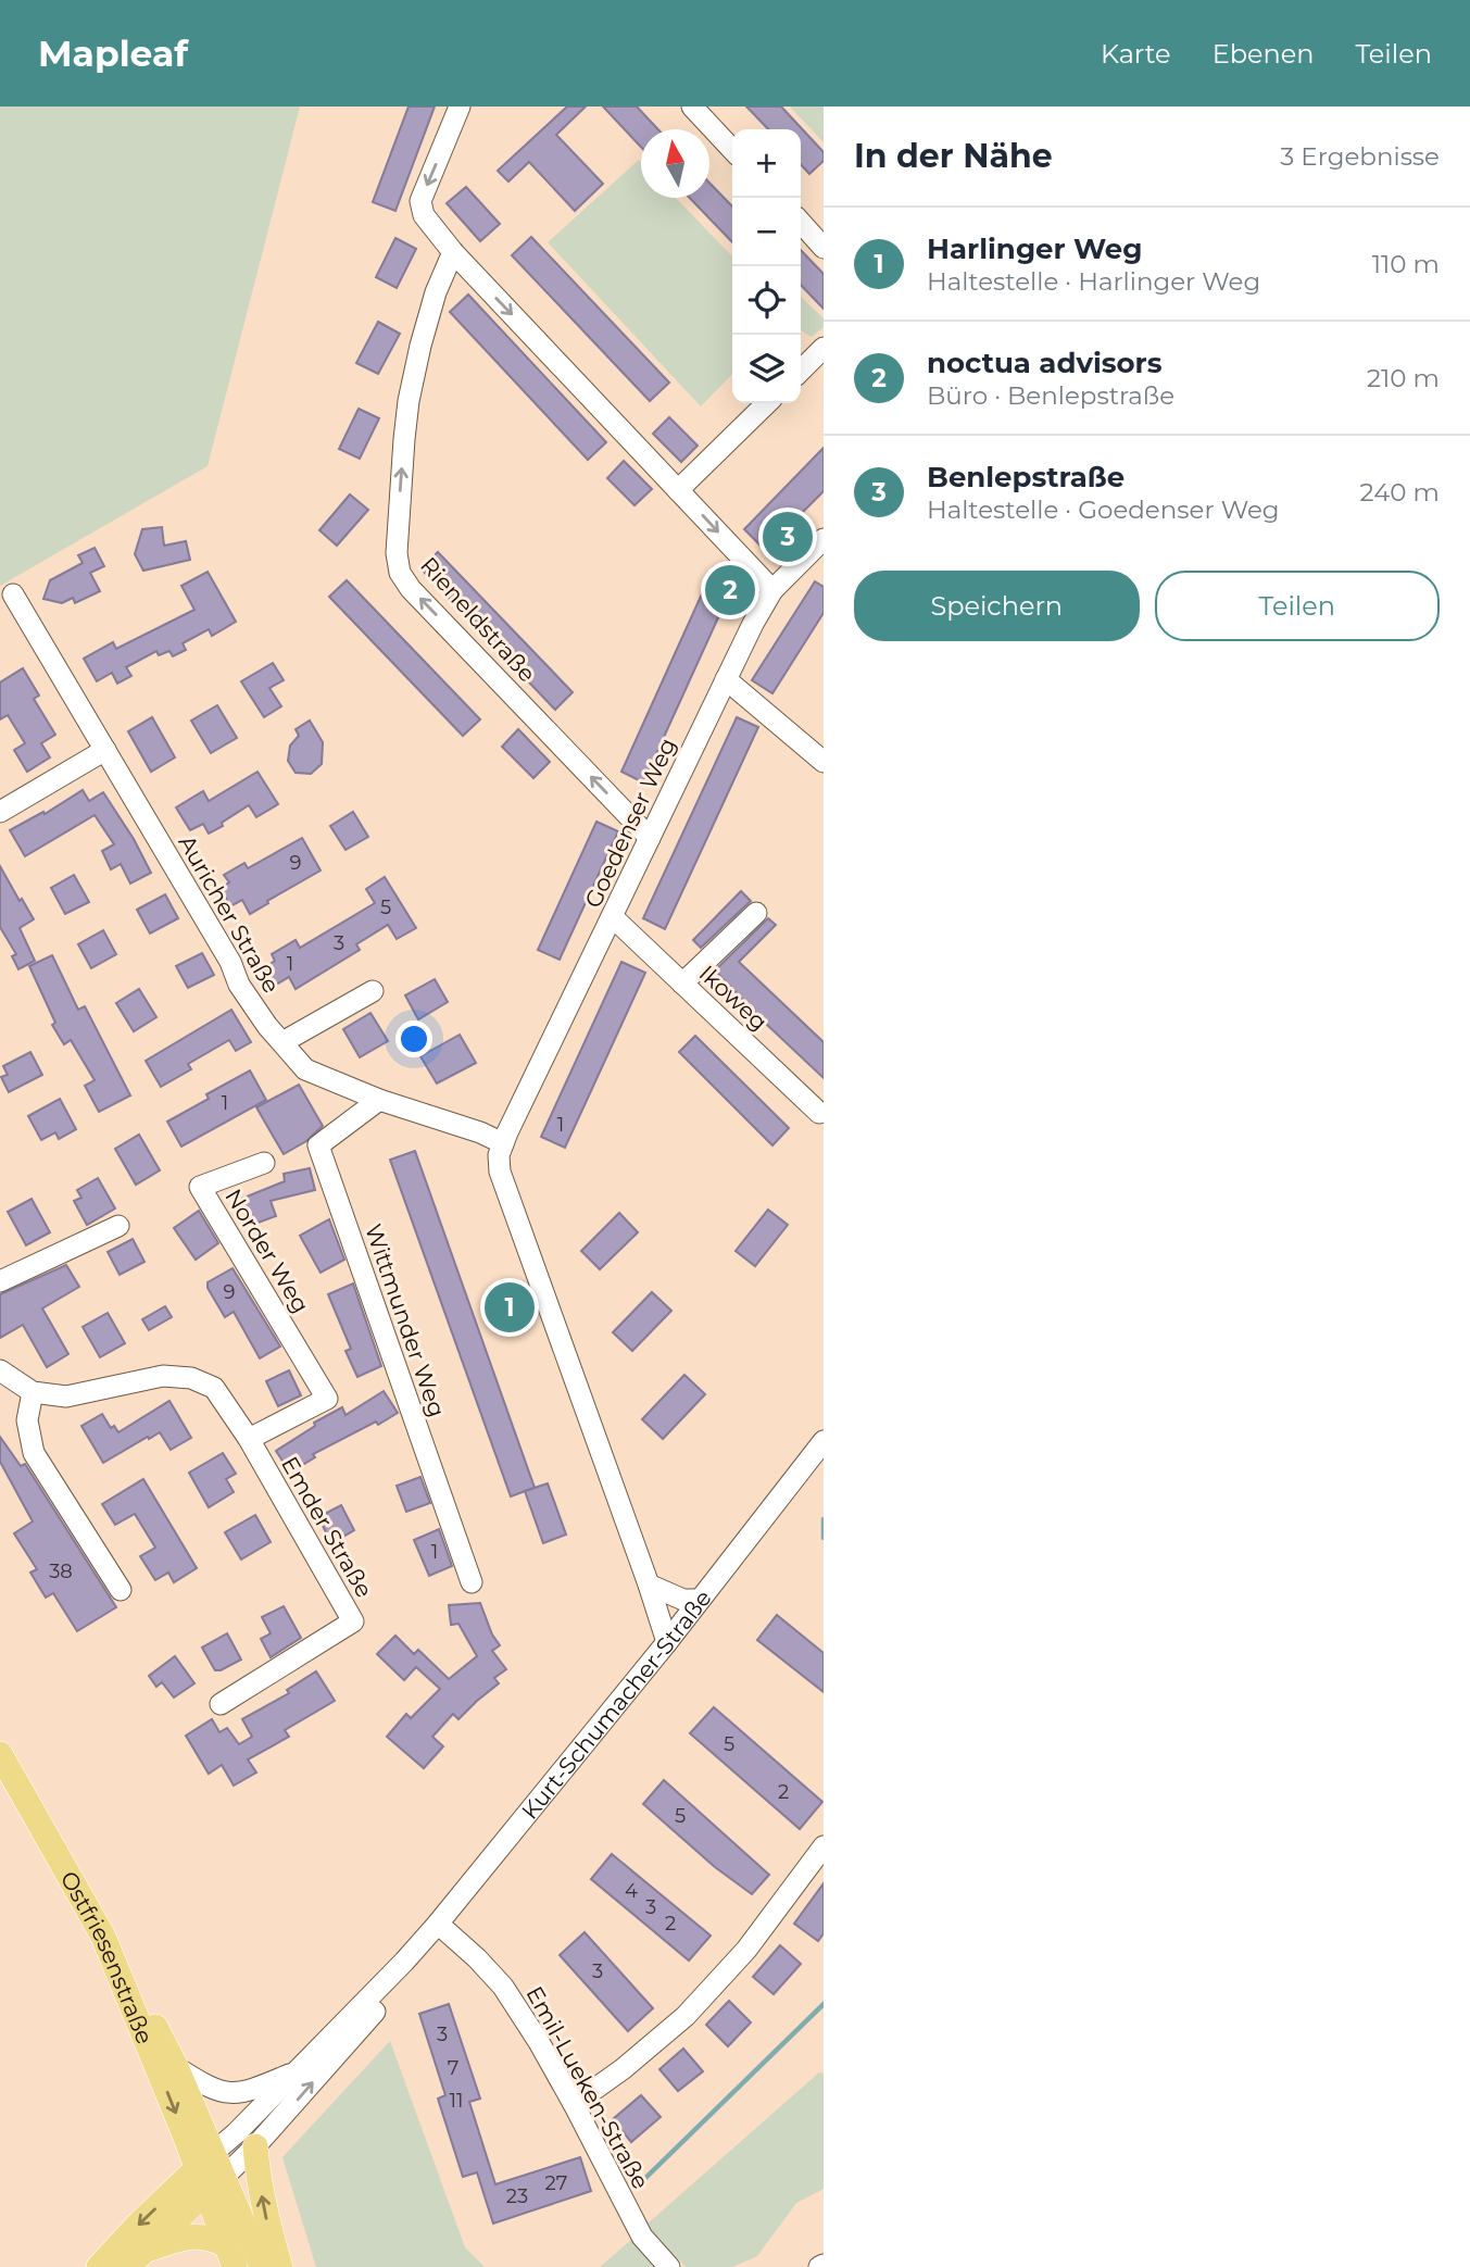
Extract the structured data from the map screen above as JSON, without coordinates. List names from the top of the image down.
{
  "streets": {
    "main road": ["Kurt-Schumacher-Straße", "Ostfriesenstraße"],
    "street": [
      "Rieneldstraße",
      "Goedenser Weg",
      "Auricher Straße",
      "Ikoweg",
      "Norder Weg",
      "Wittmunder Weg",
      "Emder Straße",
      "Emil-Lueken-Straße"
    ]
  },
  "crossings": [
    ["Rieneldstraße", "Goedenser Weg"],
    ["Goedenser Weg", "Auricher Straße"],
    ["Goedenser Weg", "Ikoweg"],
    ["Auricher Straße", "Wittmunder Weg"],
    ["Norder Weg", "Emder Straße"],
    ["Kurt-Schumacher-Straße", "Ostfriesenstraße"],
    ["Kurt-Schumacher-Straße", "Emil-Lueken-Straße"]
  ],
  "house_numbers": [
    "9",
    "5",
    "3",
    "1",
    "1",
    "1",
    "9",
    "1",
    "38",
    "5",
    "2",
    "5",
    "4",
    "3",
    "2",
    "3",
    "3",
    "7",
    "11",
    "27",
    "23"
  ],
  "north": "top",
  "page": {
    "header": "Mapleaf",
    "nav": ["Karte", "Ebenen", "Teilen"],
    "heading": ["In der Nähe", "3 Ergebnisse"],
    "map_buttons": ["+", "−"],
    "list": [
      {
        "mark": "1",
        "name": "Harlinger Weg",
        "note": "Haltestelle · Harlinger Weg",
        "value": "110 m"
      },
      {
        "mark": "2",
        "name": "noctua advisors",
        "note": "Büro · Benlepstraße",
        "value": "210 m"
      },
      {
        "mark": "3",
        "name": "Benlepstraße",
        "note": "Haltestelle · Goedenser Weg",
        "value": "240 m"
      }
    ],
    "pins": ["3", "2", "1"],
    "buttons": ["Speichern", "Teilen"]
  }
}
